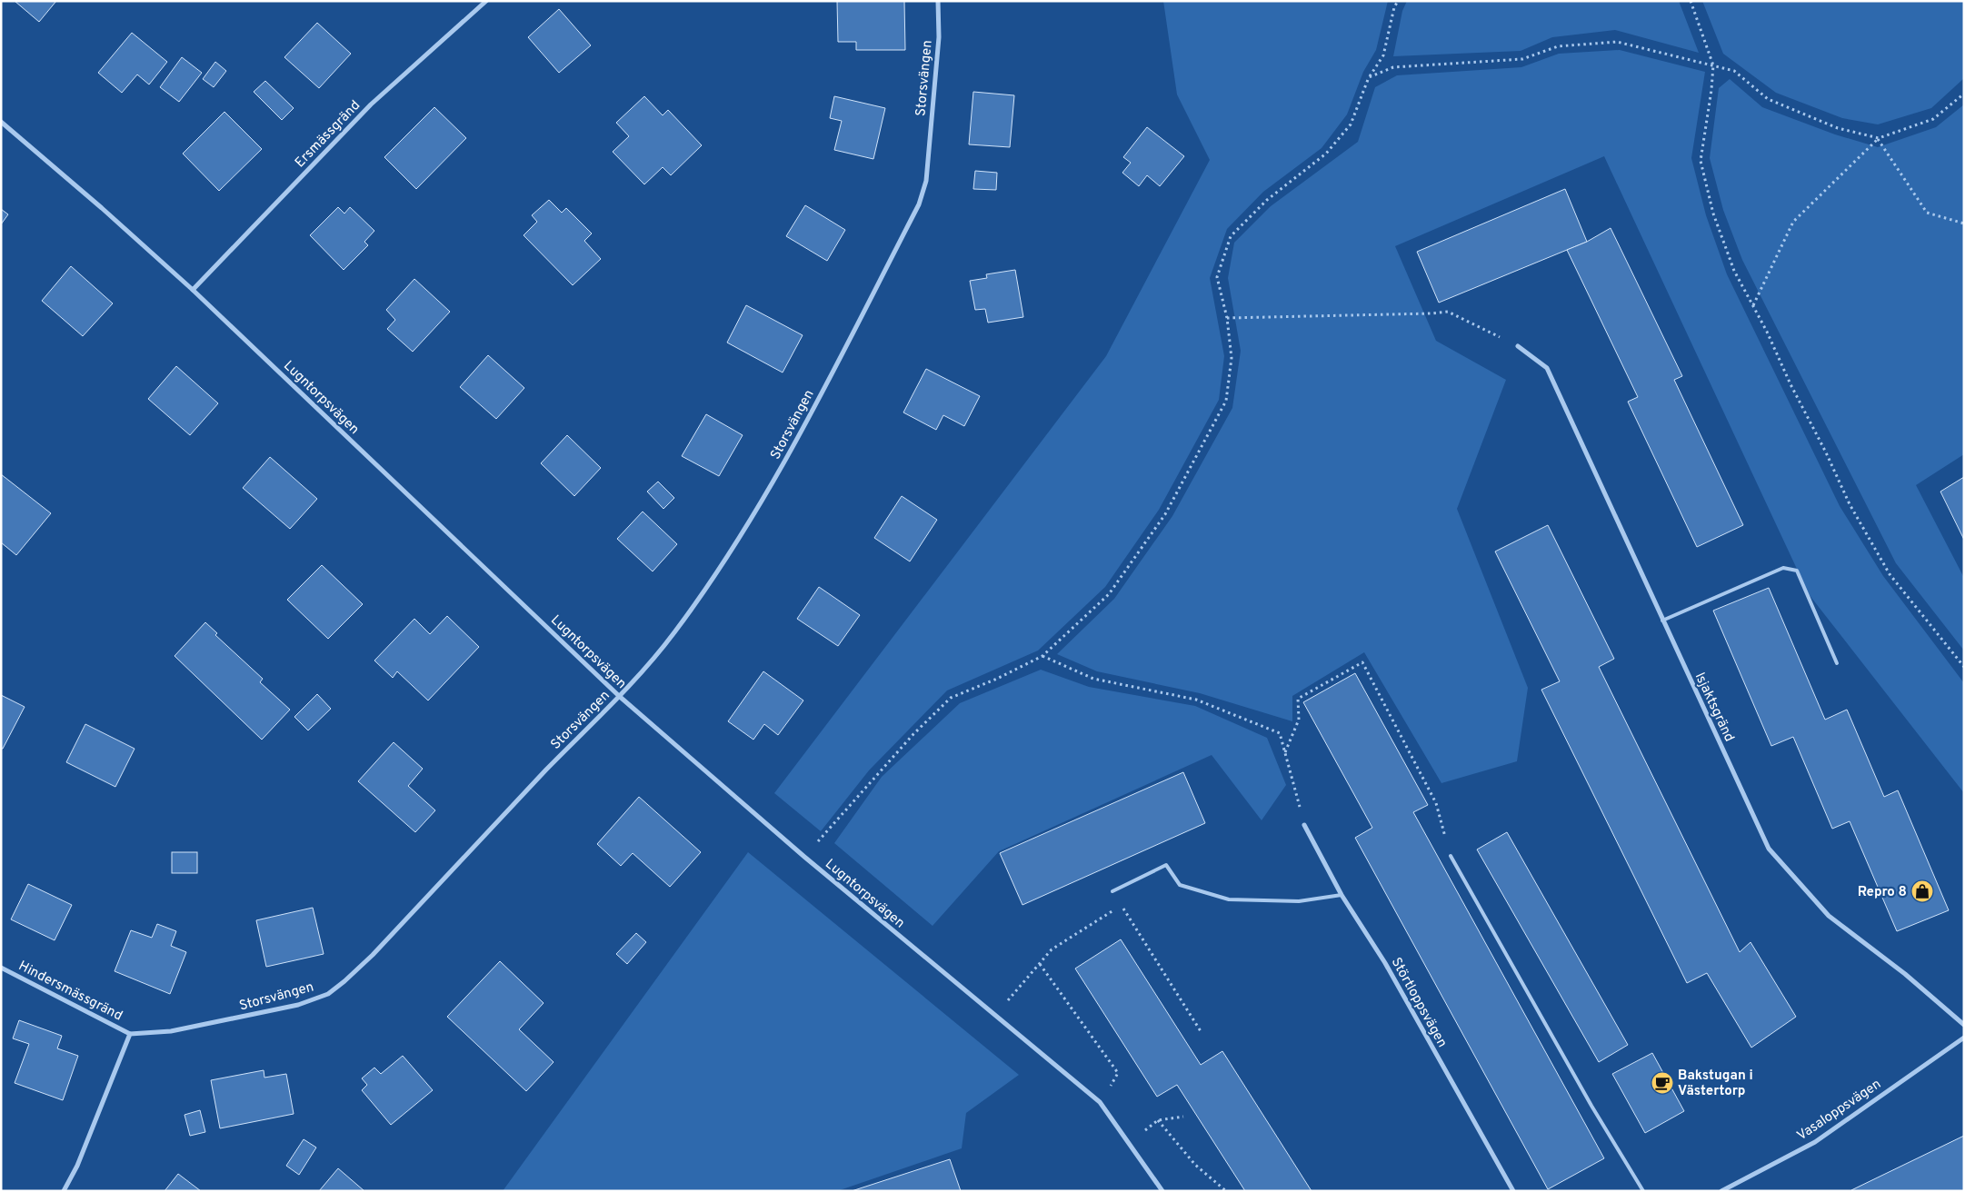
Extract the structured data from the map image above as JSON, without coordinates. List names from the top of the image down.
{
  "streets": {
    "street": [
      "Storsvängen",
      "Ersmässgränd",
      "Lugntorpsvägen",
      "Isjaktsgränd",
      "Hindersmässgränd",
      "Störtloppsvägen",
      "Vasaloppsvägen"
    ]
  },
  "crossings": [
    ["Storsvängen", "Lugntorpsvägen"],
    ["Storsvängen", "Hindersmässgränd"],
    ["Ersmässgränd", "Lugntorpsvägen"]
  ],
  "places": {
    "shop": ["Repro 8"],
    "cafe": ["Bakstugan i Västertorp"]
  }
}
